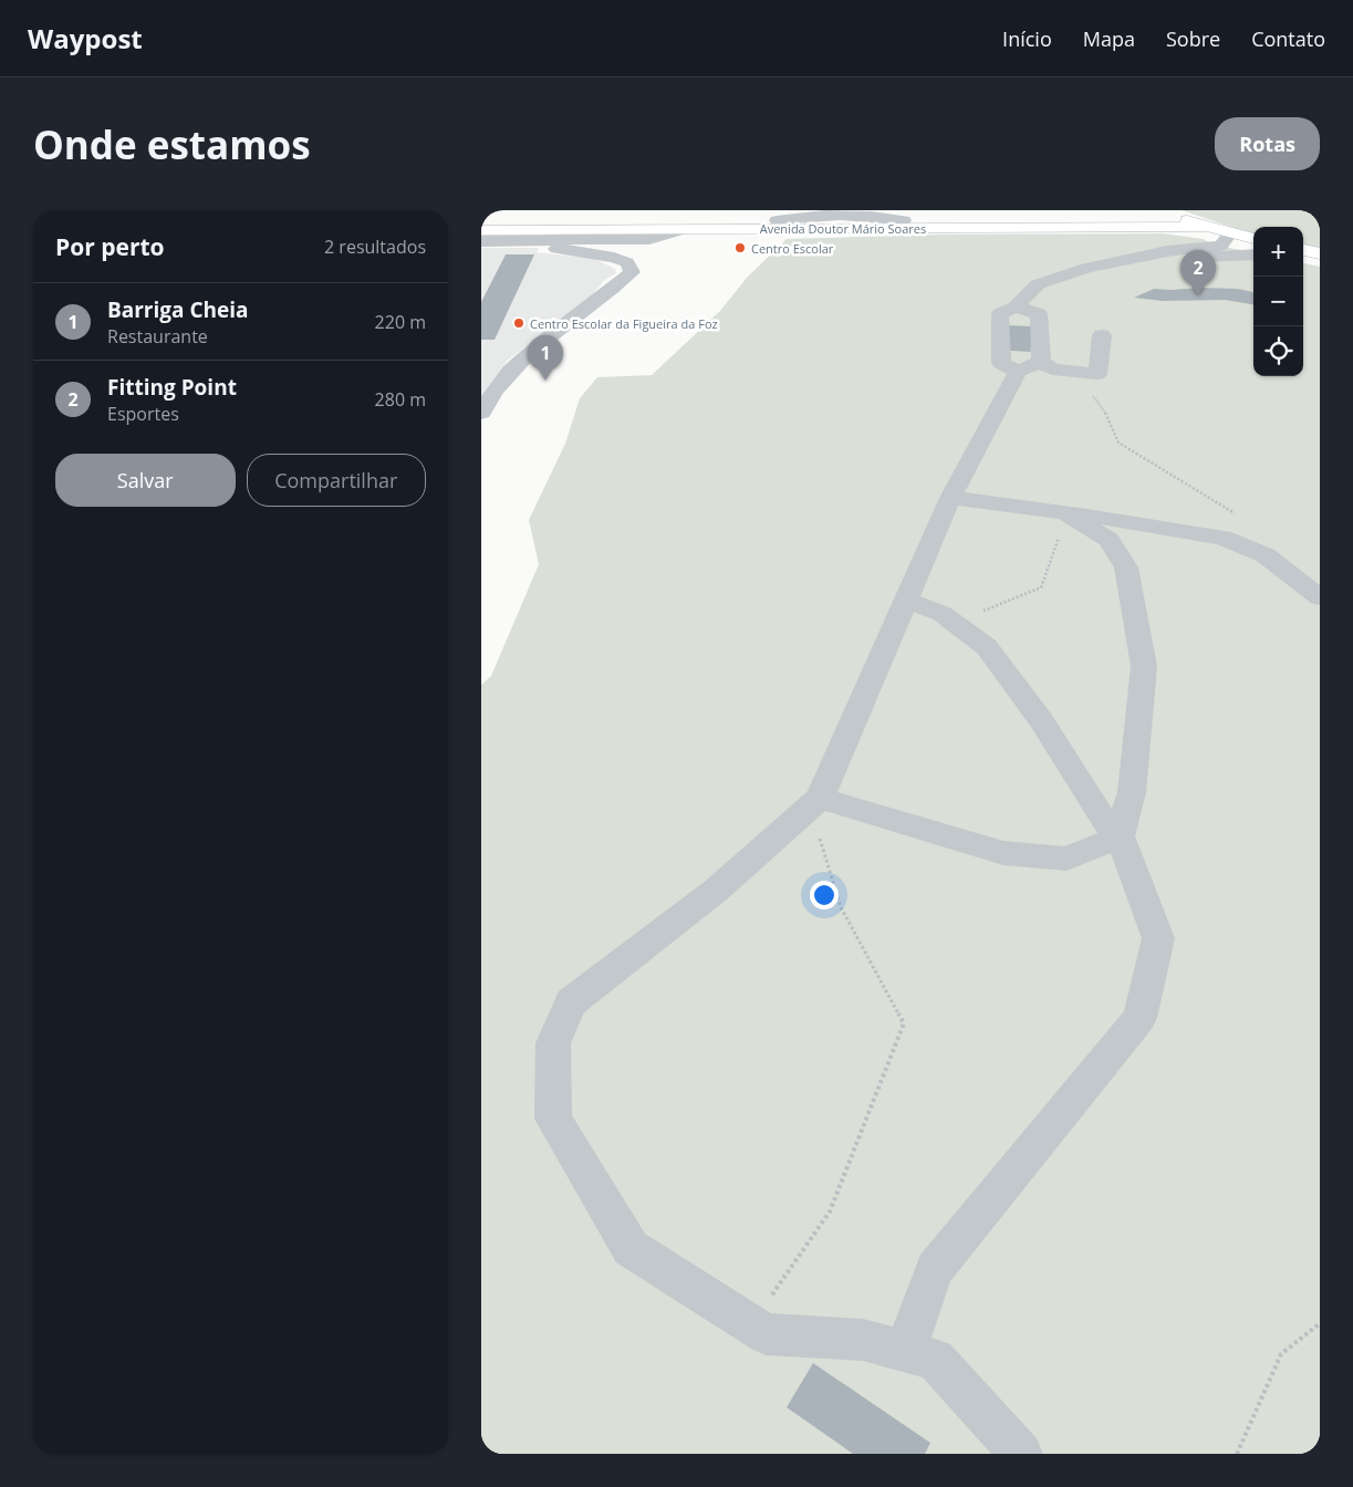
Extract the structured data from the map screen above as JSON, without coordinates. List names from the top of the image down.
{
  "streets": {
    "main road": ["Avenida Doutor Mário Soares"]
  },
  "places": ["Centro Escolar", "Centro Escolar da Figueira da Foz"],
  "page": {
    "header": "Waypost",
    "nav": [
      "Início",
      "Mapa",
      "Sobre",
      "Contato"
    ],
    "buttons": [
      "Rotas",
      ["Salvar", "Compartilhar"]
    ],
    "title": "Onde estamos",
    "heading": ["Por perto", "2 resultados"],
    "map_buttons": ["+", "−"],
    "pins": ["2", "1"],
    "list": [
      {
        "mark": "1",
        "name": "Barriga Cheia",
        "note": "Restaurante",
        "value": "220 m"
      },
      {
        "mark": "2",
        "name": "Fitting Point",
        "note": "Esportes",
        "value": "280 m"
      }
    ]
  }
}
